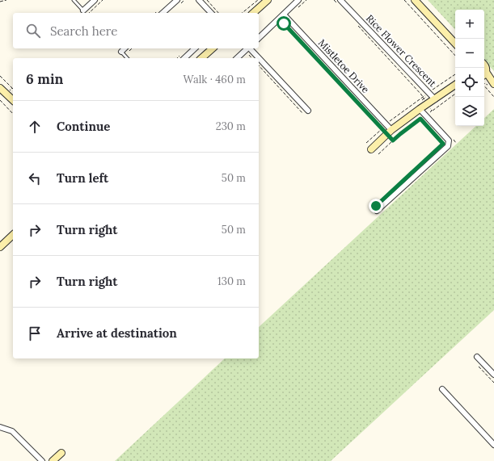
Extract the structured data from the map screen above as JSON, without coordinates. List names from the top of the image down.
{
  "streets": {
    "street": ["Rice Flower Crescent", "Mistletoe Drive"]
  },
  "page": {
    "map_buttons": ["+", "−"],
    "search": "Search here",
    "heading": ["6 min", "Walk · 460 m"],
    "list": [
      ["Continue", "230 m"],
      ["Turn left", "50 m"],
      ["Turn right", "50 m"],
      ["Turn right", "130 m"],
      "Arrive at destination"
    ]
  }
}
